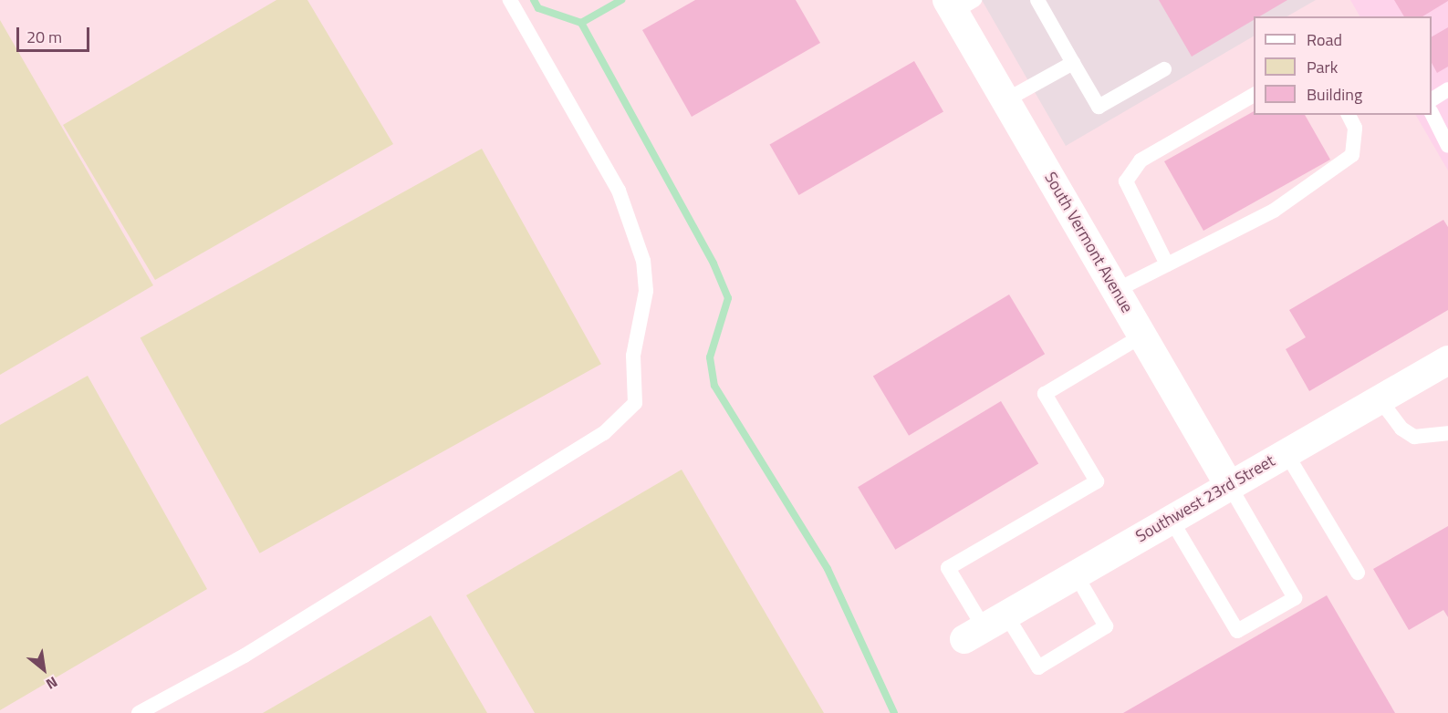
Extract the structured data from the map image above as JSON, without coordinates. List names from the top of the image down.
{
  "streets": {
    "street": ["South Vermont Avenue", "Southwest 23rd Street"]
  },
  "crossings": [
    ["South Vermont Avenue", "Southwest 23rd Street"]
  ],
  "legend": ["Road", "Park", "Building"],
  "scale_bar": "20 m",
  "north": "bottom right"
}
